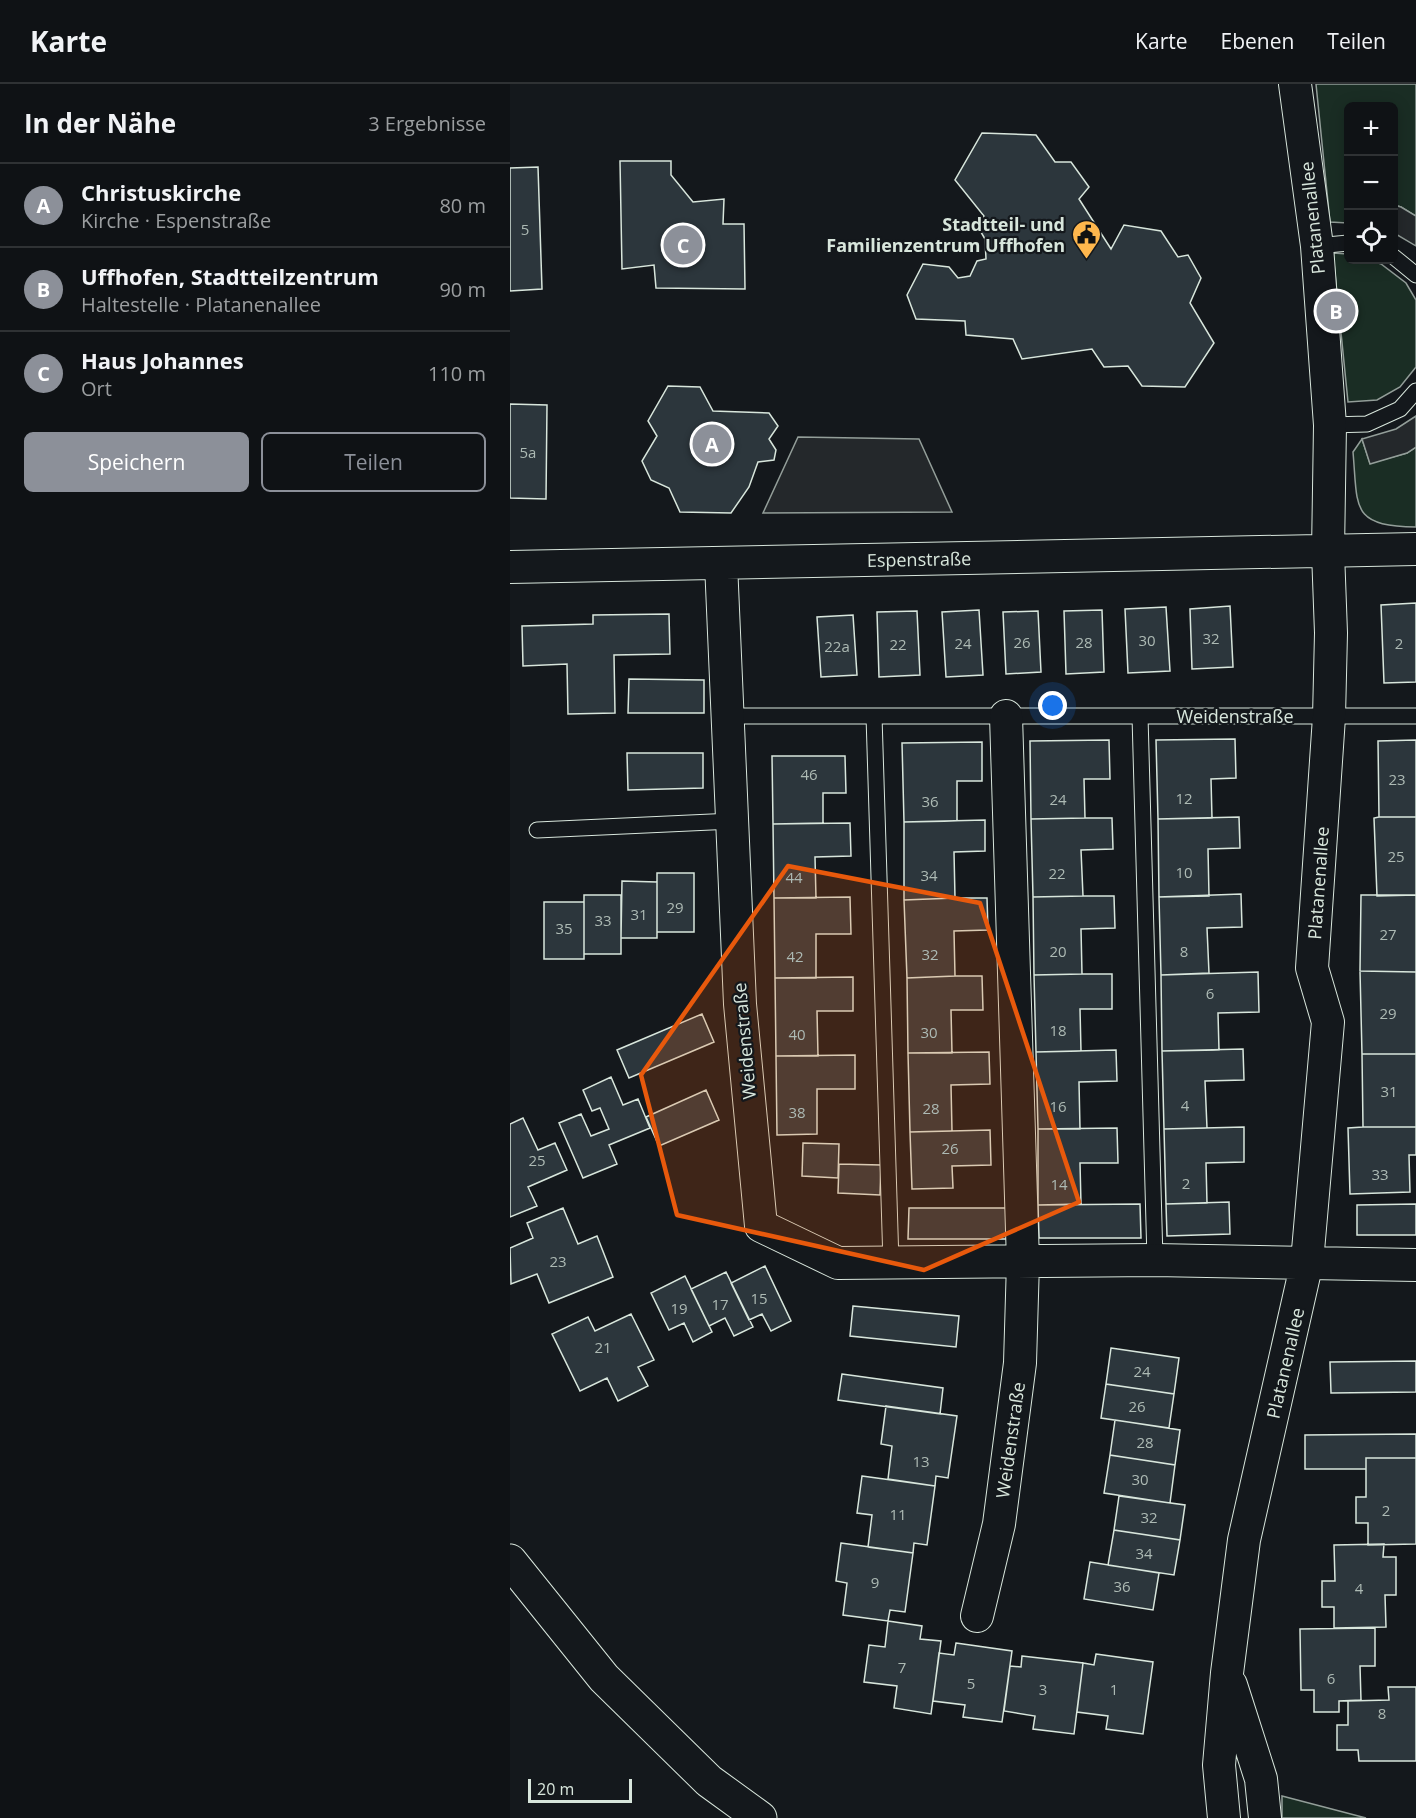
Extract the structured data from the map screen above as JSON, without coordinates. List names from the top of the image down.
{
  "streets": {
    "street": ["Platanenallee", "Espenstraße", "Weidenstraße"]
  },
  "crossings": [
    ["Platanenallee", "Espenstraße"],
    ["Platanenallee", "Weidenstraße"],
    ["Espenstraße", "Weidenstraße"]
  ],
  "places": {
    "public building": ["Stadtteil- und Familienzentrum Uffhofen"]
  },
  "house_numbers": [
    "5",
    "5a",
    "32",
    "30",
    "26",
    "28",
    "24",
    "2",
    "22",
    "22a",
    "46",
    "23",
    "12",
    "24",
    "36",
    "25",
    "10",
    "22",
    "34",
    "44",
    "29",
    "31",
    "33",
    "35",
    "27",
    "20",
    "8",
    "32",
    "42",
    "6",
    "29",
    "18",
    "30",
    "40",
    "31",
    "4",
    "16",
    "28",
    "38",
    "26",
    "25",
    "33",
    "2",
    "14",
    "23",
    "15",
    "17",
    "19",
    "21",
    "24",
    "26",
    "28",
    "13",
    "30",
    "2",
    "11",
    "32",
    "34",
    "9",
    "36",
    "4",
    "7",
    "6",
    "5",
    "3",
    "1",
    "8"
  ],
  "scale_bar": "20 m",
  "page": {
    "header": "Karte",
    "nav": ["Karte", "Ebenen", "Teilen"],
    "heading": ["In der Nähe", "3 Ergebnisse"],
    "map_buttons": ["+", "−"],
    "list": [
      {
        "mark": "A",
        "name": "Christuskirche",
        "note": "Kirche · Espenstraße",
        "value": "80 m"
      },
      {
        "mark": "B",
        "name": "Uffhofen, Stadtteilzentrum",
        "note": "Haltestelle · Platanenallee",
        "value": "90 m"
      },
      {
        "mark": "C",
        "name": "Haus Johannes",
        "note": "Ort",
        "value": "110 m"
      }
    ],
    "pins": ["C", "B", "A"],
    "buttons": ["Speichern", "Teilen"],
    "scale": "20 m"
  }
}
